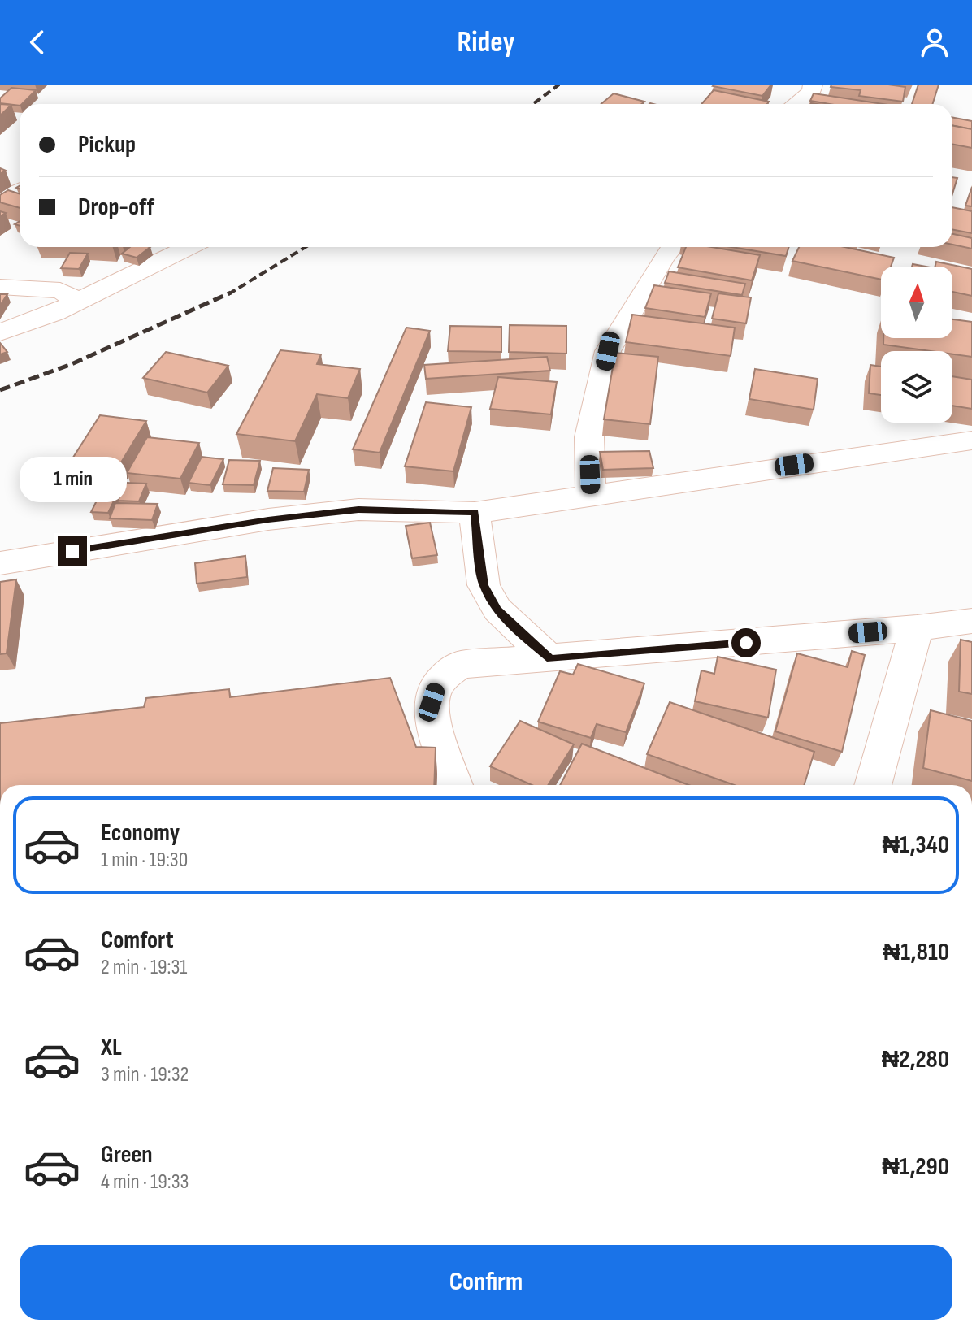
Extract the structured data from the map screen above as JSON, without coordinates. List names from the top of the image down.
{
  "north": "top",
  "page": {
    "header": "Ridey",
    "banner": ["Pickup", "Drop-off"],
    "bubble": "1 min",
    "list": [
      {
        "name": "Economy",
        "note": "1 min · 19:30",
        "value": "₦1,340"
      },
      {
        "name": "Comfort",
        "note": "2 min · 19:31",
        "value": "₦1,810"
      },
      {
        "name": "XL",
        "note": "3 min · 19:32",
        "value": "₦2,280"
      },
      {
        "name": "Green",
        "note": "4 min · 19:33",
        "value": "₦1,290"
      }
    ],
    "buttons": "Confirm"
  }
}
